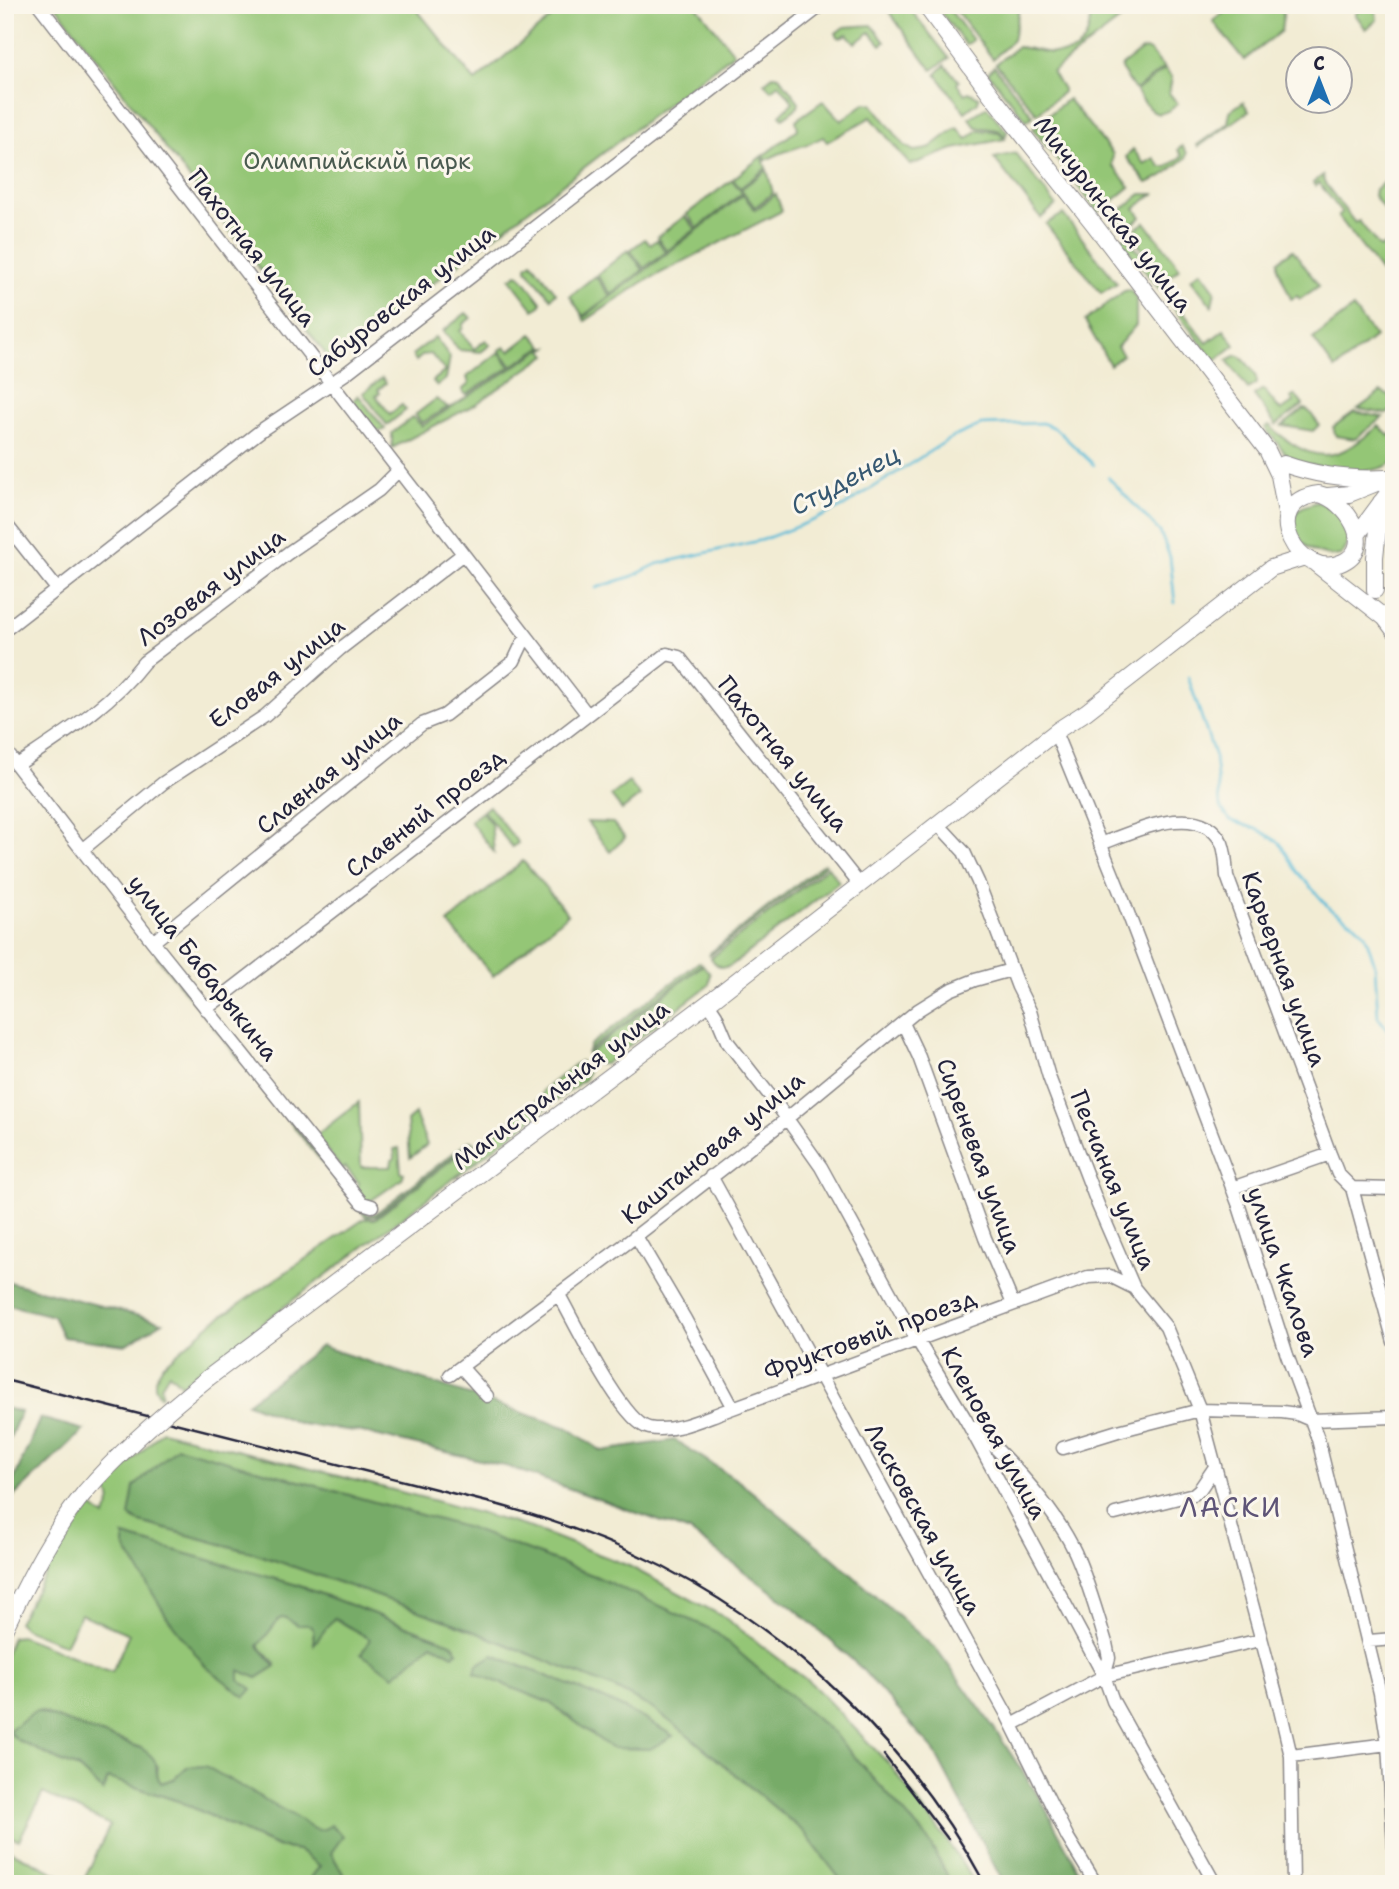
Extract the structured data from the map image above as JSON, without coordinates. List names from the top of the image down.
{
  "streets": {
    "main road": ["Мичуринская улица", "Магистральная улица"],
    "street": [
      "Пахотная улица",
      "Сабуровская улица",
      "Лозовая улица",
      "Еловая улица",
      "Славная улица",
      "Славный проезд",
      "улица Бабарыкина",
      "Карьерная улица",
      "Каштановая улица",
      "Сиреневая улица",
      "Песчаная улица",
      "улица Чкалова",
      "Фруктовый проезд",
      "Кленовая улица",
      "Ласковская улица"
    ]
  },
  "crossings": [
    ["Пахотная улица", "Сабуровская улица"],
    ["Пахотная улица", "Лозовая улица"],
    ["Пахотная улица", "Еловая улица"],
    ["Пахотная улица", "Славная улица"],
    ["Пахотная улица", "Славный проезд"],
    ["Пахотная улица", "Магистральная улица"],
    ["Лозовая улица", "улица Бабарыкина"],
    ["Еловая улица", "улица Бабарыкина"],
    ["Славная улица", "улица Бабарыкина"],
    ["Славный проезд", "улица Бабарыкина"],
    ["Карьерная улица", "улица Чкалова"],
    ["Магистральная улица", "Песчаная улица"],
    ["Магистральная улица", "улица Чкалова"],
    ["Магистральная улица", "Кленовая улица"],
    ["Каштановая улица", "Сиреневая улица"],
    ["Каштановая улица", "Песчаная улица"],
    ["Каштановая улица", "Фруктовый проезд"],
    ["Каштановая улица", "Кленовая улица"],
    ["Каштановая улица", "Ласковская улица"],
    ["Сиреневая улица", "Фруктовый проезд"],
    ["Песчаная улица", "Фруктовый проезд"],
    ["Фруктовый проезд", "Кленовая улица"],
    ["Фруктовый проезд", "Ласковская улица"]
  ],
  "districts": ["ЛАСКИ"],
  "water": ["Студенец"],
  "parks": ["Олимпийский парк"],
  "north": "top"
}
